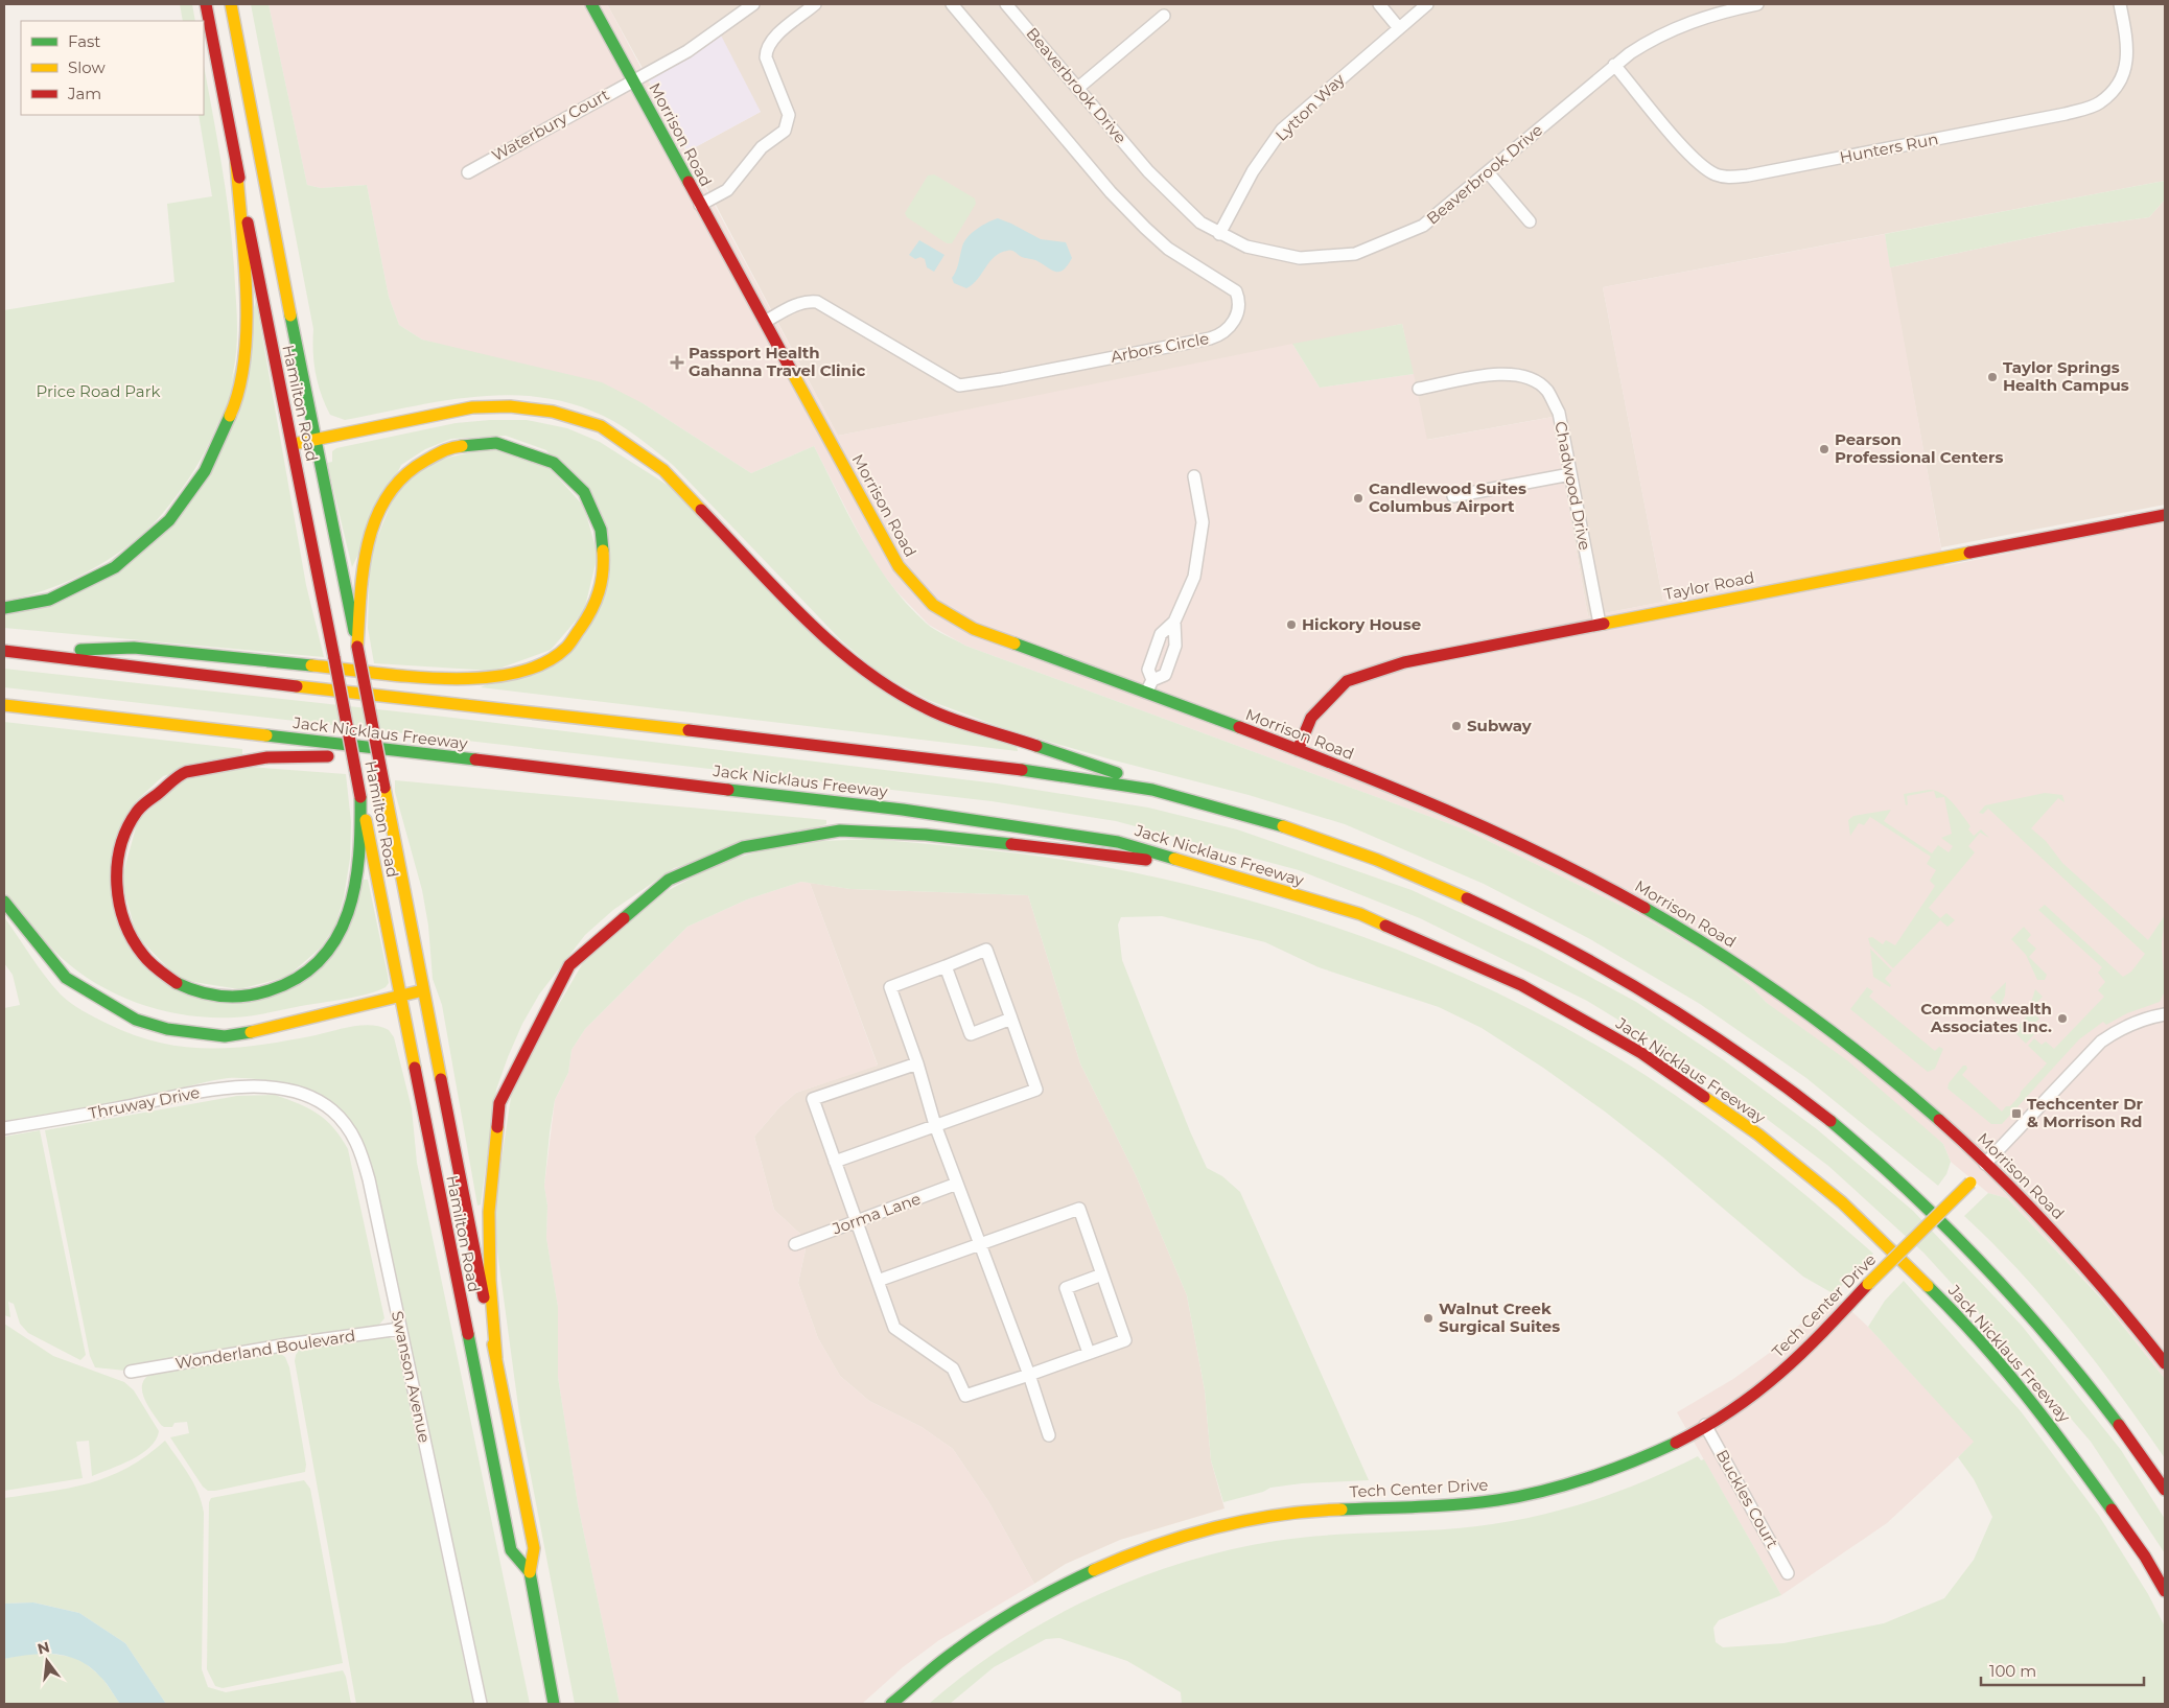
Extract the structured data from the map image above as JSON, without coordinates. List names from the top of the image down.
{
  "streets": {
    "main road": [
      "Morrison Road",
      "Hamilton Road",
      "Taylor Road",
      "Jack Nicklaus Freeway",
      "Tech Center Drive"
    ],
    "street": [
      "Beaverbrook Drive",
      "Lytton Way",
      "Waterbury Court",
      "Hunters Run",
      "Arbors Circle",
      "Chadwood Drive",
      "Thruway Drive",
      "Jorma Lane",
      "Wonderland Boulevard",
      "Swanson Avenue",
      "Buckles Court"
    ]
  },
  "crossings": [
    ["Beaverbrook Drive", "Lytton Way"],
    ["Beaverbrook Drive", "Hunters Run"],
    ["Waterbury Court", "Morrison Road"],
    ["Morrison Road", "Arbors Circle"],
    ["Morrison Road", "Taylor Road"],
    ["Morrison Road", "Tech Center Drive"],
    ["Chadwood Drive", "Taylor Road"],
    ["Thruway Drive", "Swanson Avenue"],
    ["Tech Center Drive", "Buckles Court"],
    ["Wonderland Boulevard", "Swanson Avenue"]
  ],
  "parks": ["Price Road Park"],
  "places": {
    "health": ["Passport Health Gahanna Travel Clinic"],
    "other": [
      "Taylor Springs Health Campus",
      "Pearson Professional Centers",
      "Candlewood Suites Columbus Airport",
      "Hickory House",
      "Subway",
      "Commonwealth Associates Inc.",
      "Walnut Creek Surgical Suites"
    ],
    "transit": ["Techcenter Dr & Morrison Rd"]
  },
  "legend": ["Fast", "Slow", "Jam"],
  "scale_bar": "100 m",
  "north": "top"
}
